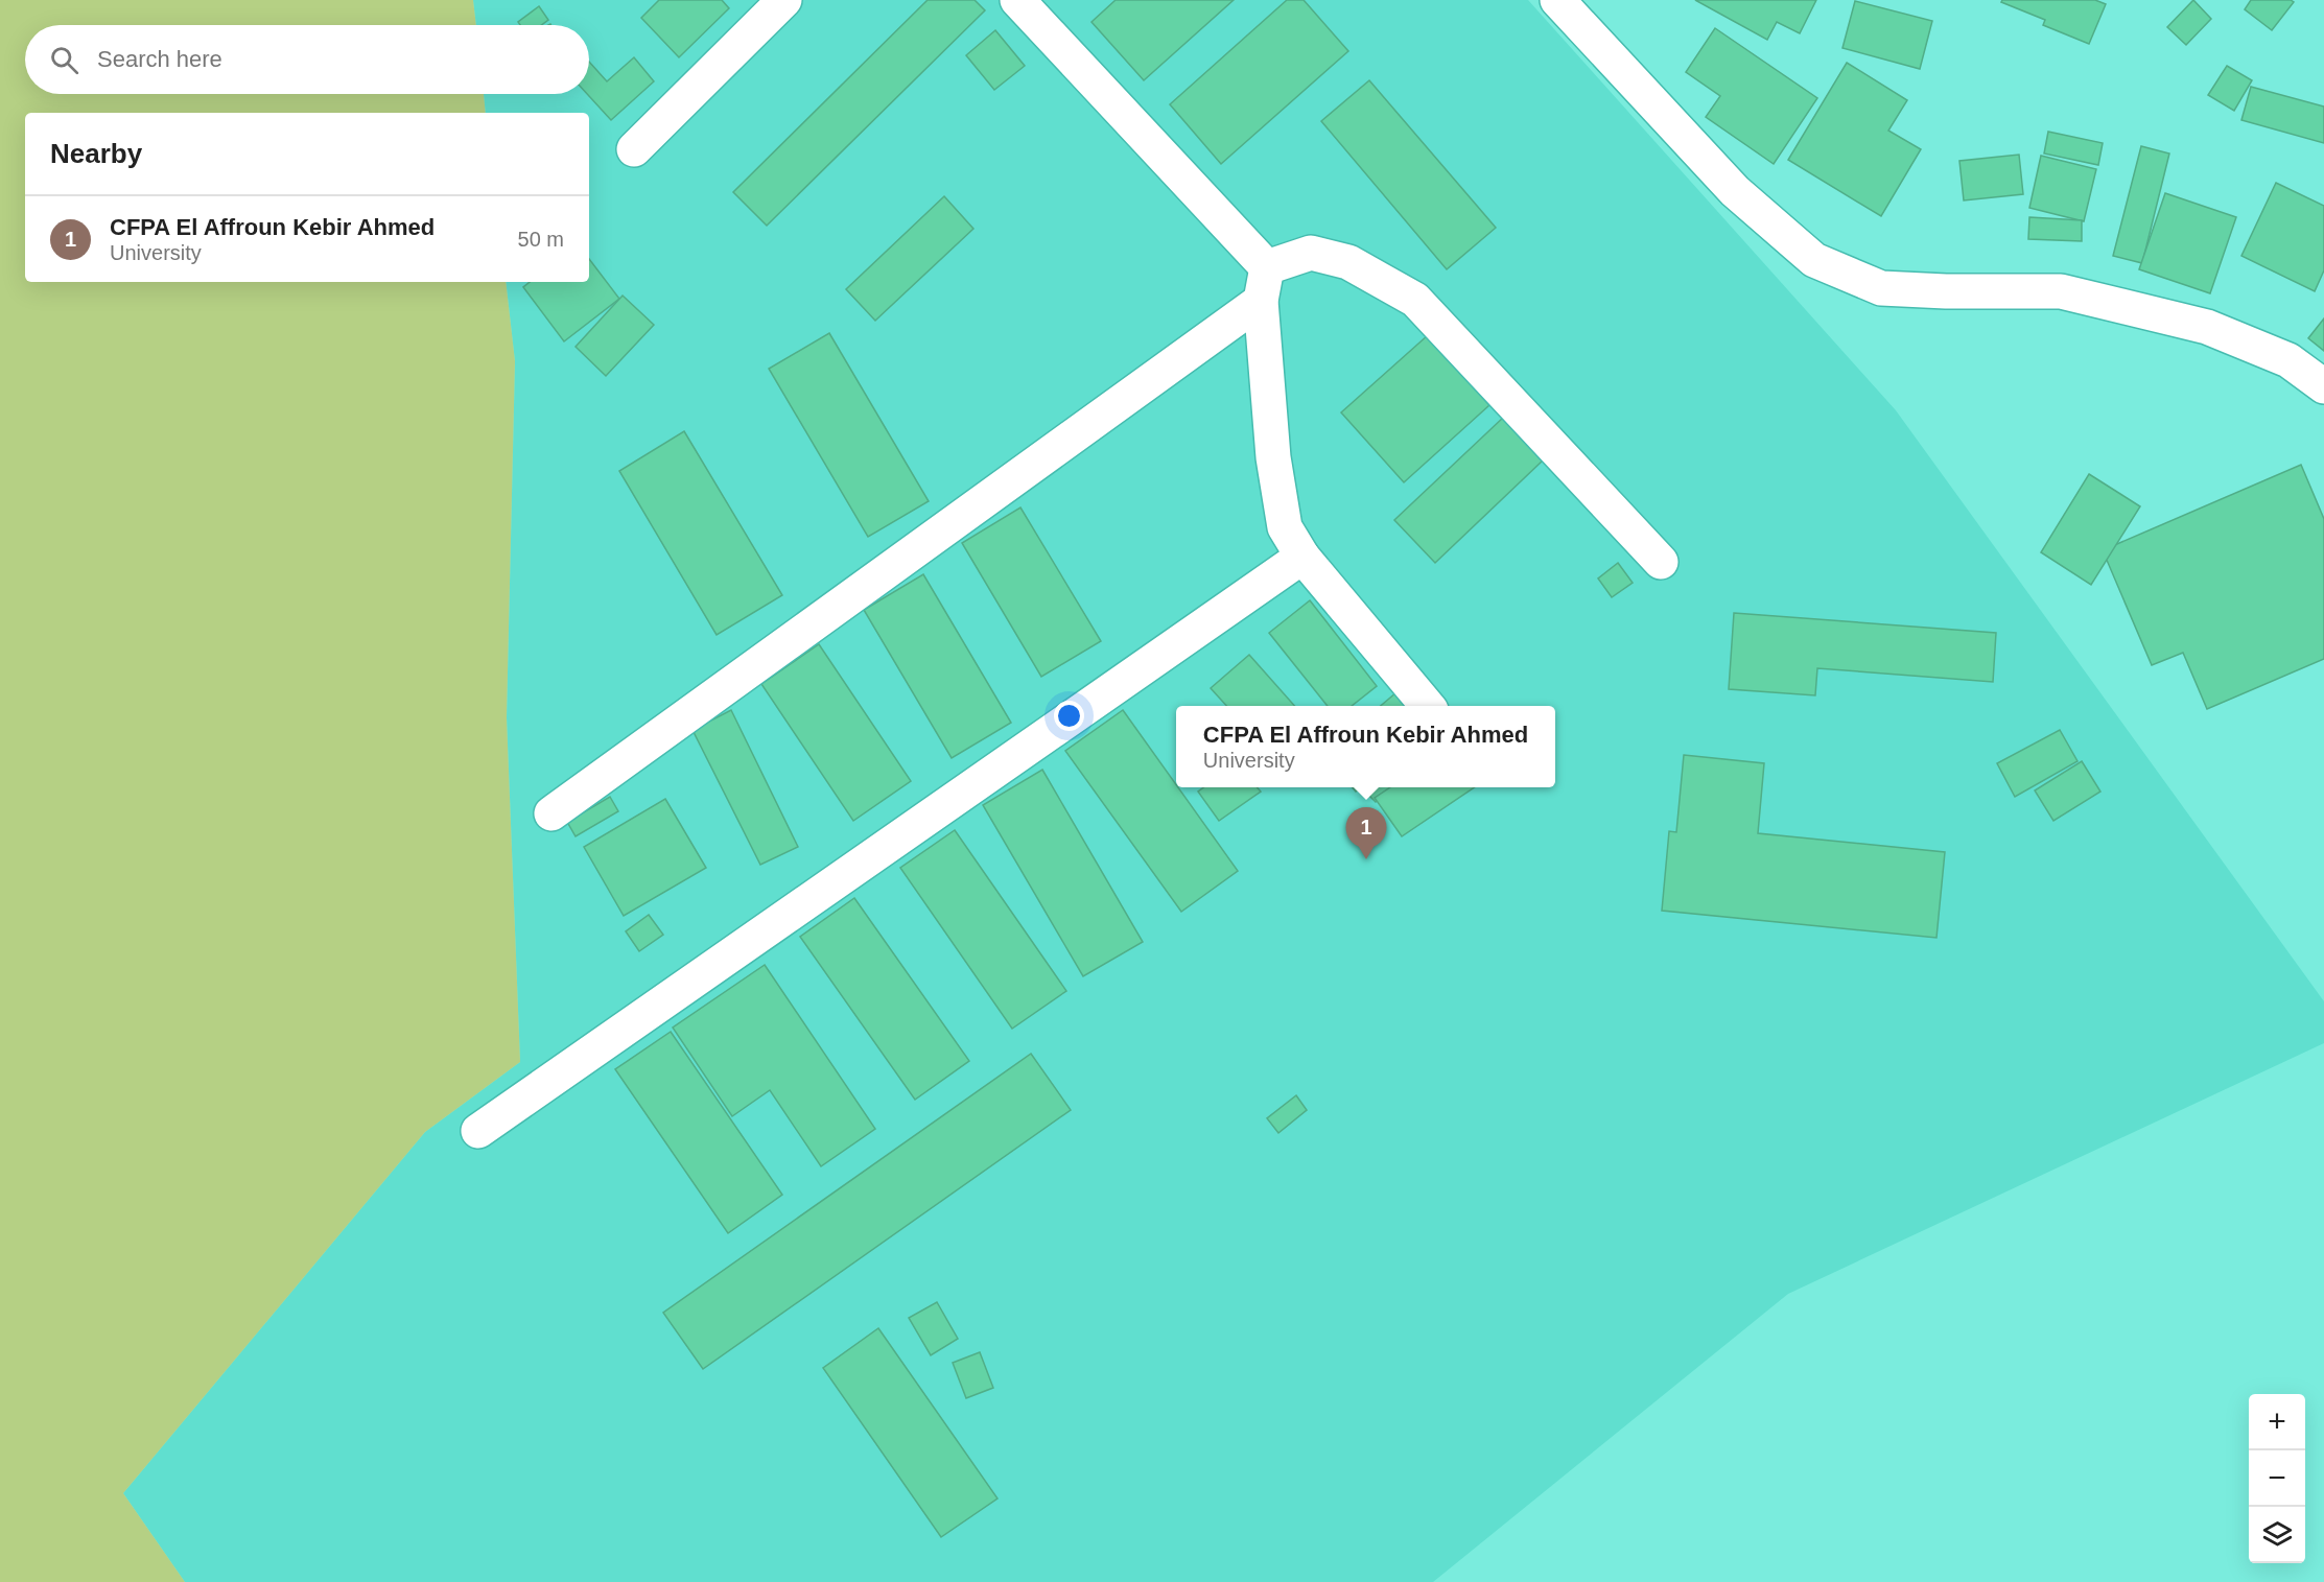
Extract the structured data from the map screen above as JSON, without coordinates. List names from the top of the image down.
{
  "page": {
    "search": "Search here",
    "heading": "Nearby",
    "list": [
      {
        "mark": "1",
        "name": "CFPA El Affroun Kebir Ahmed",
        "note": "University",
        "value": "50 m"
      }
    ],
    "popup": ["CFPA El Affroun Kebir Ahmed", "University"],
    "pins": "1",
    "map_buttons": ["+", "−"]
  }
}
